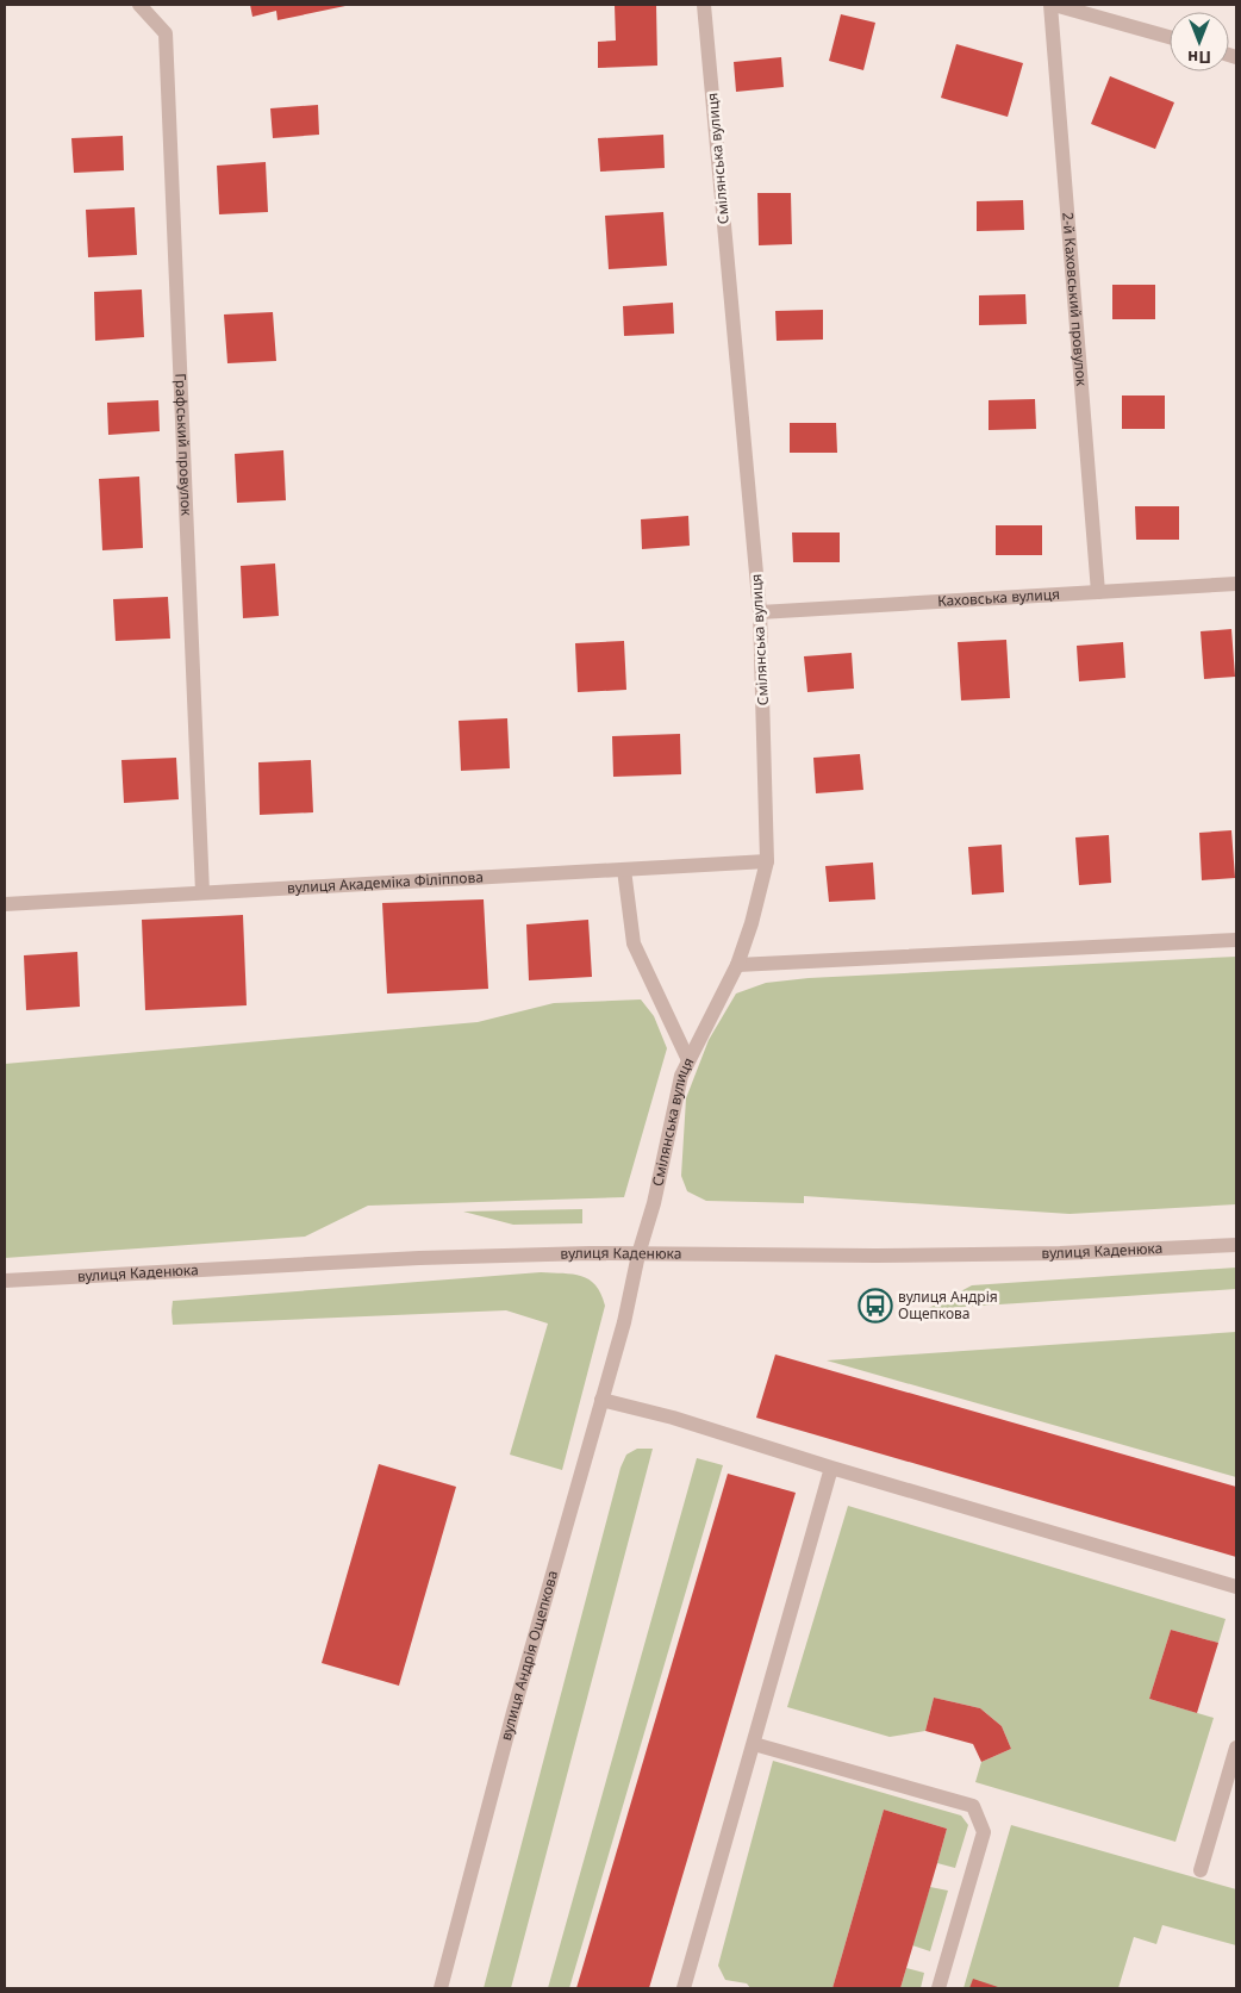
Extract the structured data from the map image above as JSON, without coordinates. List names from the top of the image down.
{
  "streets": {
    "street": [
      "Смілянська вулиця",
      "2-й Каховський провулок",
      "Графський провулок",
      "Каховська вулиця",
      "вулиця Академіка Філіппова",
      "вулиця Каденюка",
      "вулиця Андрія Ощепкова"
    ]
  },
  "crossings": [
    ["Смілянська вулиця", "Каховська вулиця"],
    ["Смілянська вулиця", "вулиця Академіка Філіппова"],
    ["Смілянська вулиця", "вулиця Каденюка"],
    ["Смілянська вулиця", "вулиця Андрія Ощепкова"],
    ["2-й Каховський провулок", "Каховська вулиця"],
    ["Графський провулок", "вулиця Академіка Філіппова"],
    ["вулиця Каденюка", "вулиця Андрія Ощепкова"]
  ],
  "places": {
    "bus stop": ["вулиця Андрія Ощепкова"]
  },
  "north": "bottom"
}
